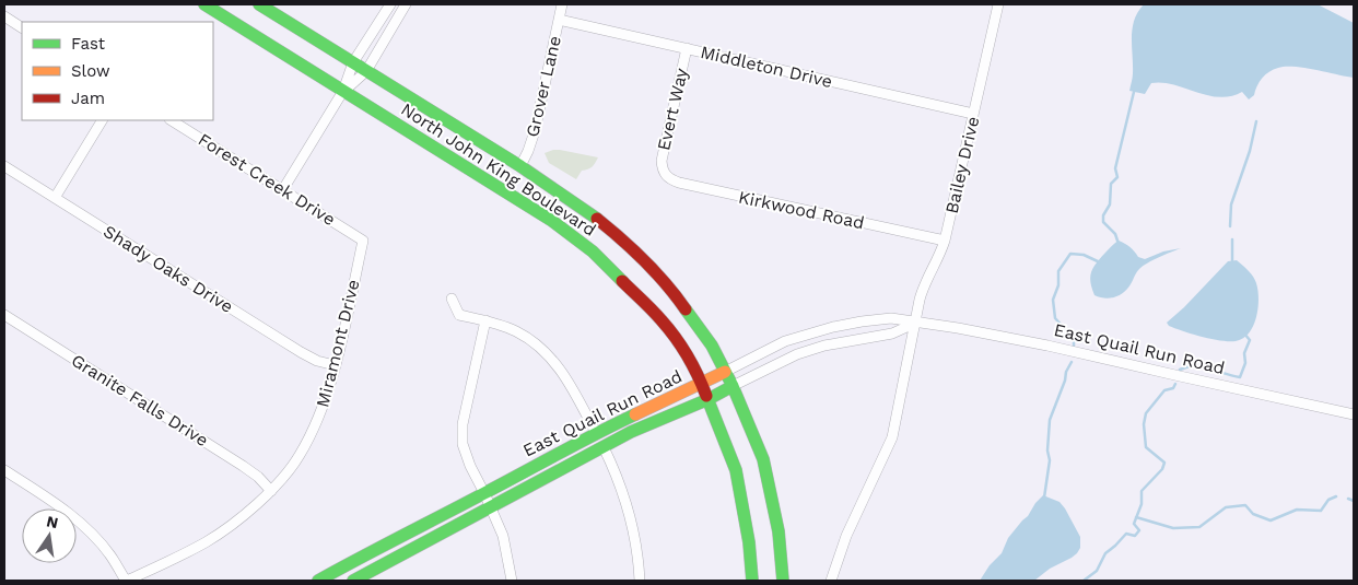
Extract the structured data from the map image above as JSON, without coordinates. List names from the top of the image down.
{
  "streets": {
    "main road": ["North John King Boulevard", "East Quail Run Road"],
    "street": [
      "Middleton Drive",
      "Grover Lane",
      "Evert Way",
      "Bailey Drive",
      "Forest Creek Drive",
      "Kirkwood Road",
      "Shady Oaks Drive",
      "Miramont Drive",
      "Granite Falls Drive"
    ]
  },
  "crossings": [
    ["Middleton Drive", "Grover Lane"],
    ["Middleton Drive", "Evert Way"],
    ["Middleton Drive", "Bailey Drive"],
    ["Grover Lane", "North John King Boulevard"],
    ["Evert Way", "Kirkwood Road"],
    ["Bailey Drive", "Kirkwood Road"],
    ["Bailey Drive", "East Quail Run Road"],
    ["North John King Boulevard", "East Quail Run Road"],
    ["Forest Creek Drive", "Miramont Drive"],
    ["Shady Oaks Drive", "Miramont Drive"],
    ["Miramont Drive", "Granite Falls Drive"]
  ],
  "legend": ["Fast", "Slow", "Jam"],
  "north": "top"
}
